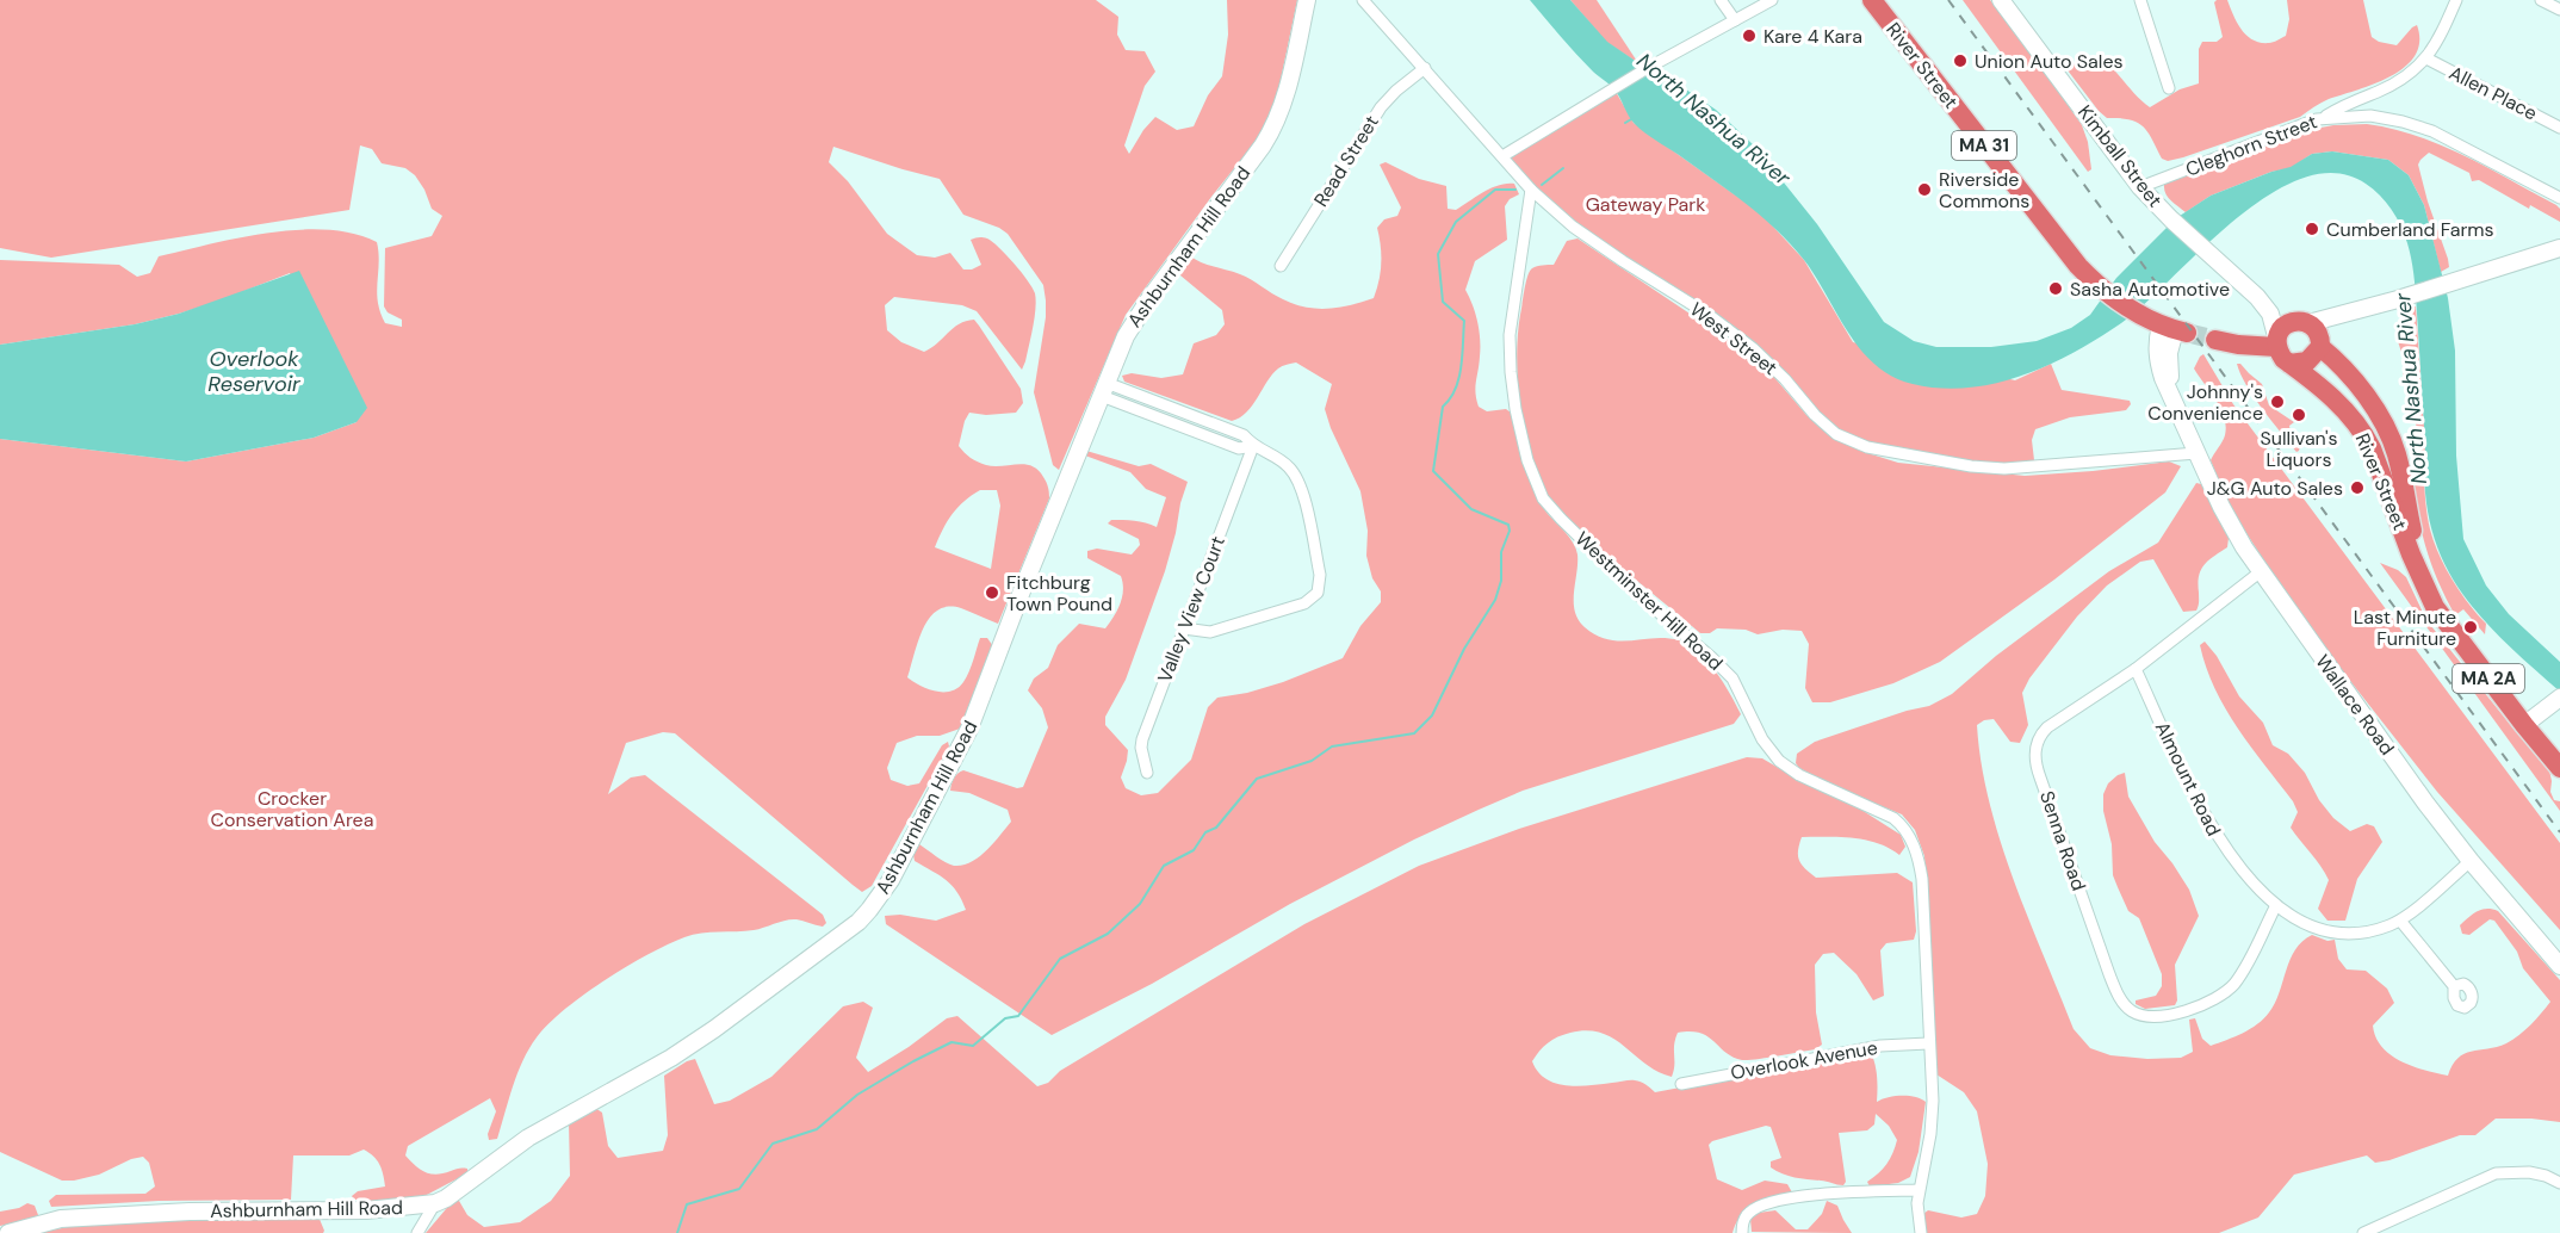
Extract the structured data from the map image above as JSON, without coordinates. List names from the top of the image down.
{
  "streets": {
    "highway": ["River Street", "MA 31", "MA 2A"],
    "street": [
      "Allen Place",
      "Cleghorn Street",
      "Kimball Street",
      "Read Street",
      "Ashburnham Hill Road",
      "West Street",
      "Westminster Hill Road",
      "Valley View Court",
      "Wallace Road",
      "Almount Road",
      "Senna Road",
      "Overlook Avenue"
    ]
  },
  "crossings": [
    ["River Street", "Kimball Street"],
    ["River Street", "MA 2A"],
    ["River Street", "Wallace Road"],
    ["Cleghorn Street", "Kimball Street"],
    ["Kimball Street", "MA 2A"],
    ["Read Street", "West Street"],
    ["West Street", "Westminster Hill Road"],
    ["West Street", "Wallace Road"],
    ["Westminster Hill Road", "Overlook Avenue"],
    ["Wallace Road", "Almount Road"],
    ["Wallace Road", "Senna Road"],
    ["Almount Road", "Senna Road"]
  ],
  "water": ["North Nashua River", "Overlook Reservoir"],
  "parks": ["Gateway Park", "Crocker Conservation Area"],
  "places": [
    "Kare 4 Kara",
    "Union Auto Sales",
    "Riverside Commons",
    "Cumberland Farms",
    "Sasha Automotive",
    "Johnny's Convenience",
    "Sullivan's Liquors",
    "J&G Auto Sales",
    "Fitchburg Town Pound",
    "Last Minute Furniture"
  ]
}
